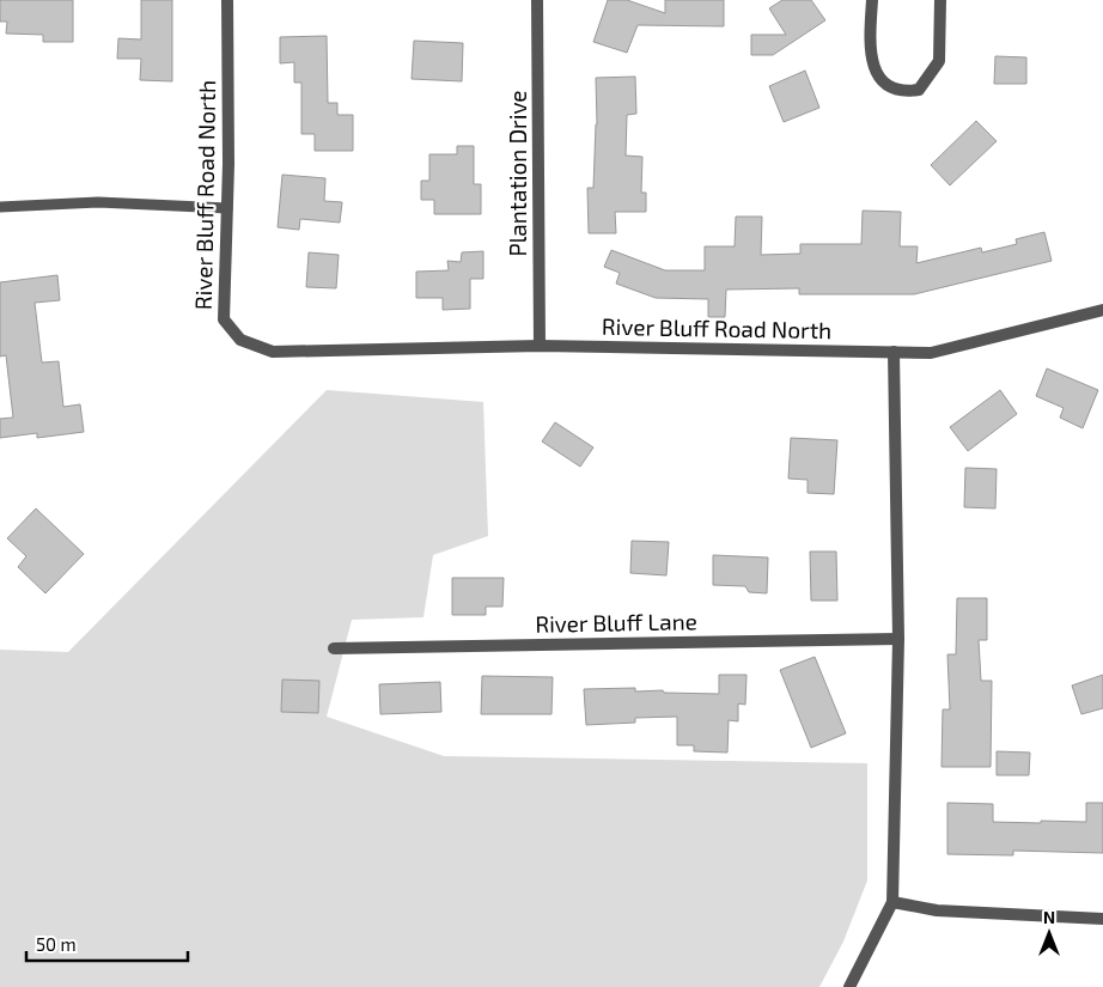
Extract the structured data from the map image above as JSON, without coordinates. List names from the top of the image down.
{
  "streets": {
    "street": ["Plantation Drive", "River Bluff Road North", "River Bluff Lane"]
  },
  "crossings": [
    ["Plantation Drive", "River Bluff Road North"]
  ],
  "scale_bar": "50 m",
  "north": "top"
}
